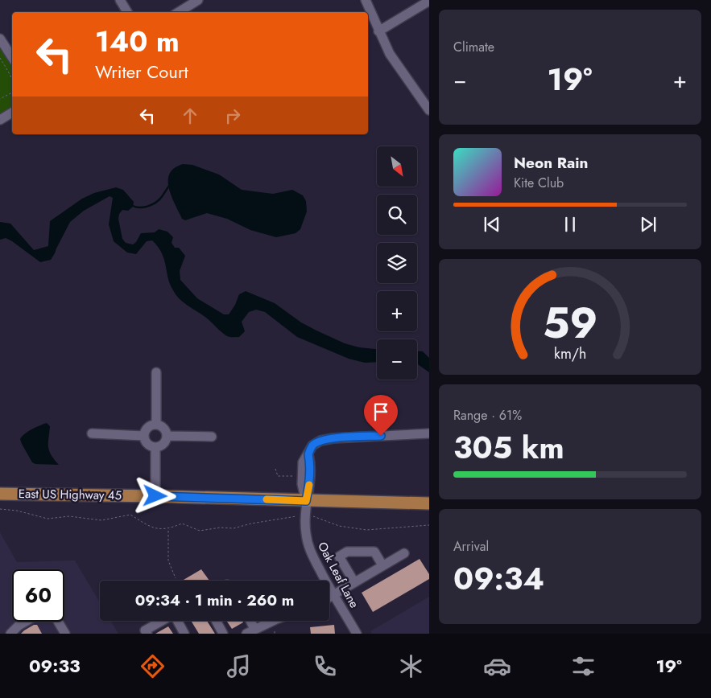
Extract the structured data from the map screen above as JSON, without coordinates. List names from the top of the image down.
{
  "streets": {
    "main road": ["East US Highway 45"],
    "street": ["Oak Leaf Lane"]
  },
  "crossings": [
    ["East US Highway 45", "Oak Leaf Lane"]
  ],
  "north": "bottom right",
  "page": {
    "tile": [
      "Climate",
      ["Range · 61%", "305 km"],
      ["Arrival", "09:34"]
    ],
    "turn": ["140 m", "Writer Court"],
    "heat": ["−", "19°", "+"],
    "map_buttons": ["+", "−"],
    "song": ["Neon Rain", "Kite Club"],
    "limit": "60",
    "trip": "09:34 · 1 min · 260 m",
    "tabs": ["09:33", "19°"],
    "gauge": ["59", "km/h"]
  }
}
